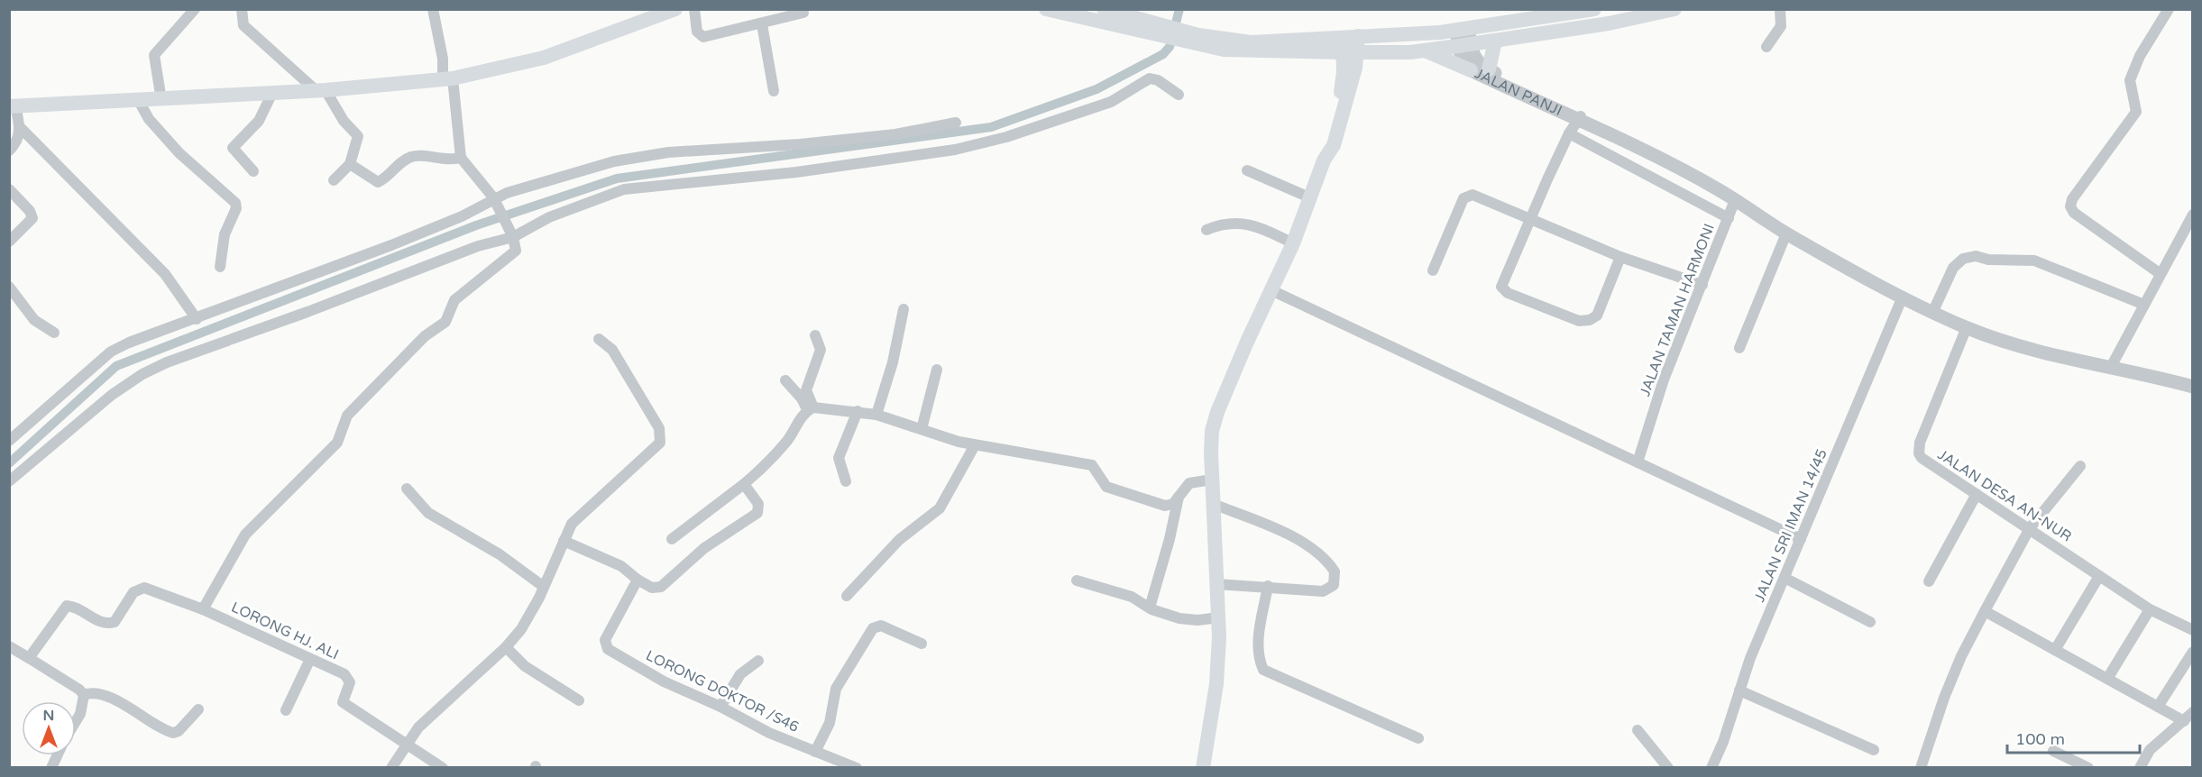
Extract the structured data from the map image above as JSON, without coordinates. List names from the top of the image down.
{
  "streets": {
    "street": [
      "JALAN PANJI",
      "JALAN TAMAN HARMONI",
      "JALAN DESA AN-NUR",
      "JALAN SRI IMAN 14/45",
      "LORONG HJ. ALI",
      "LORONG DOKTOR /S46"
    ]
  },
  "scale_bar": "100 m",
  "north": "top"
}
